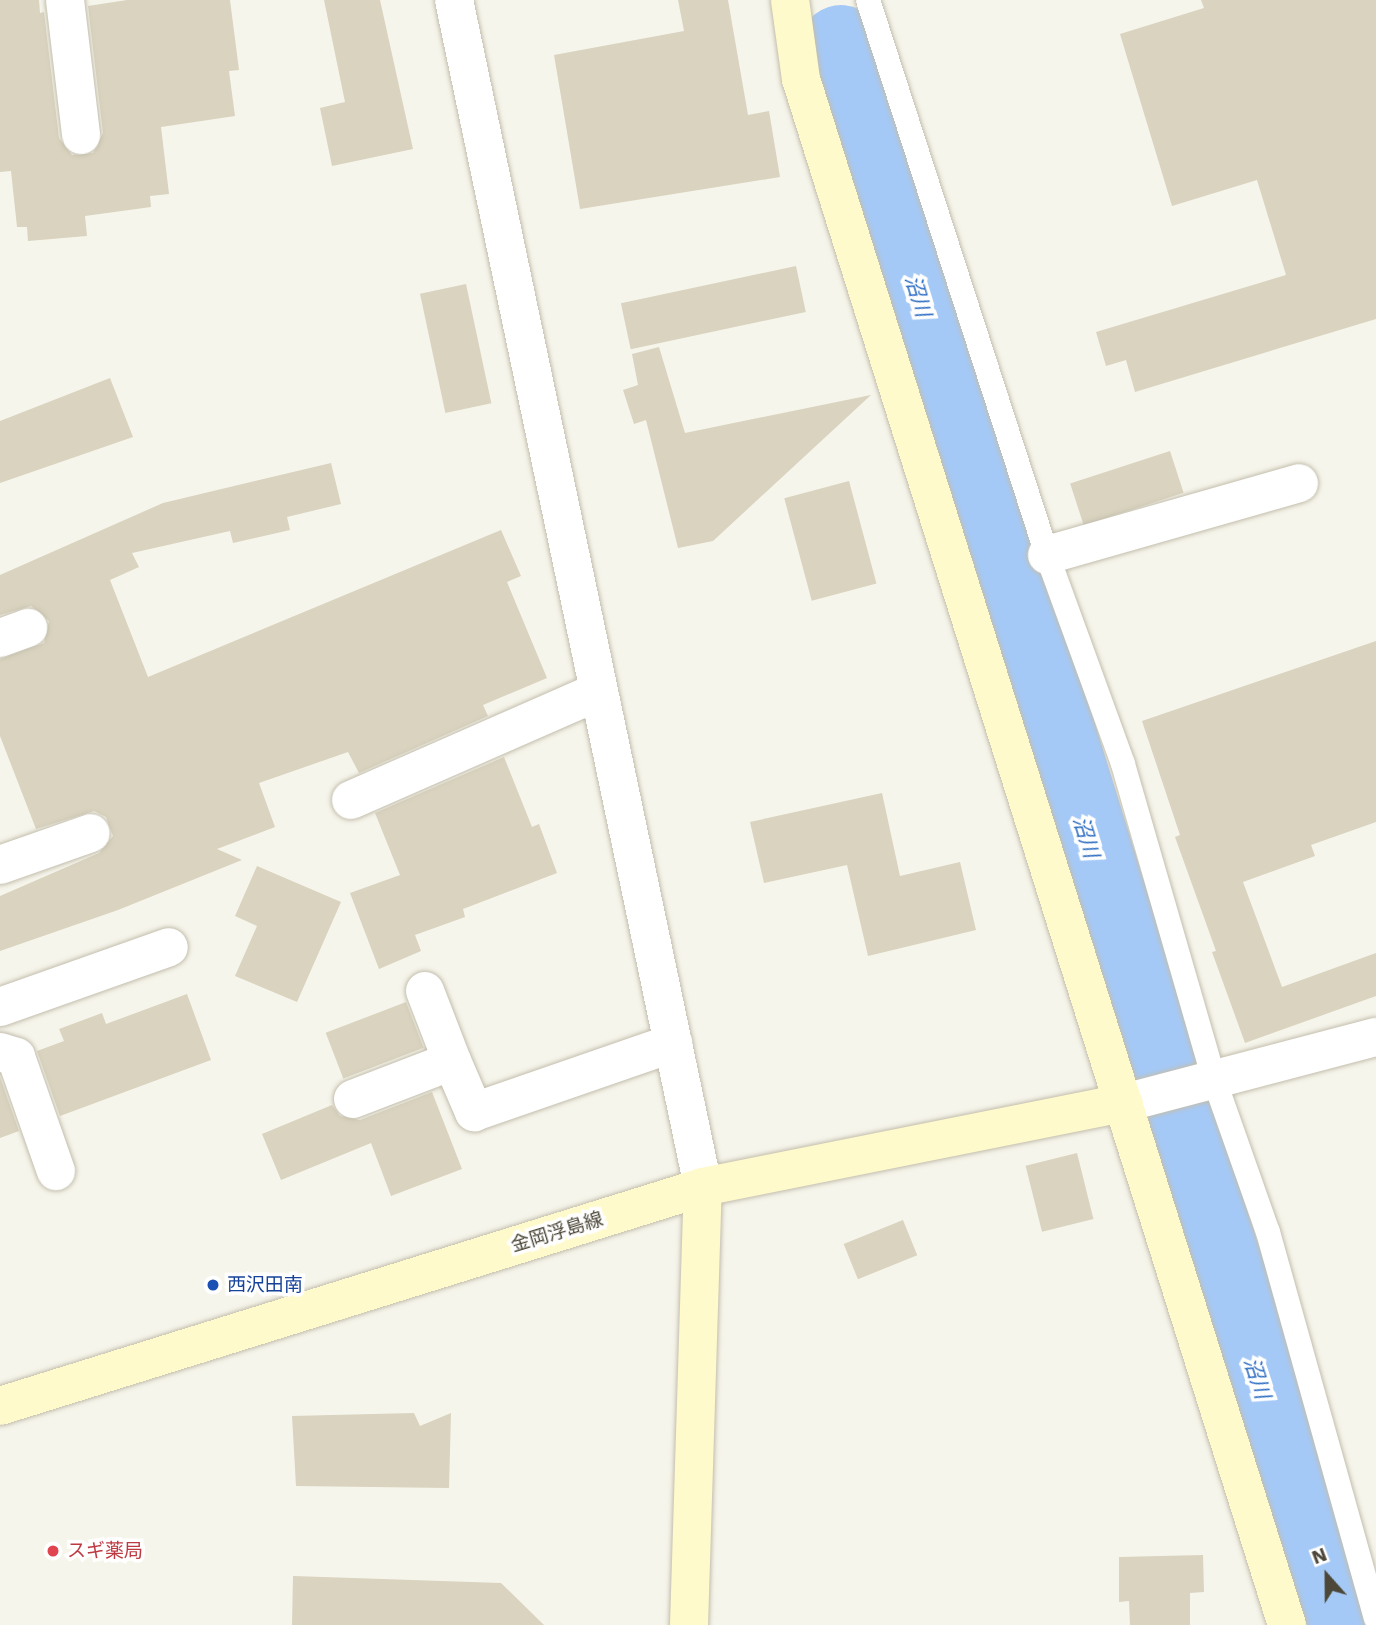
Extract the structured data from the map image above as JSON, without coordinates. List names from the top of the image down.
{
  "streets": {
    "street": ["金岡浮島線"]
  },
  "water": ["沼川"],
  "places": ["西沢田南", "スギ薬局"],
  "north": "top"
}
